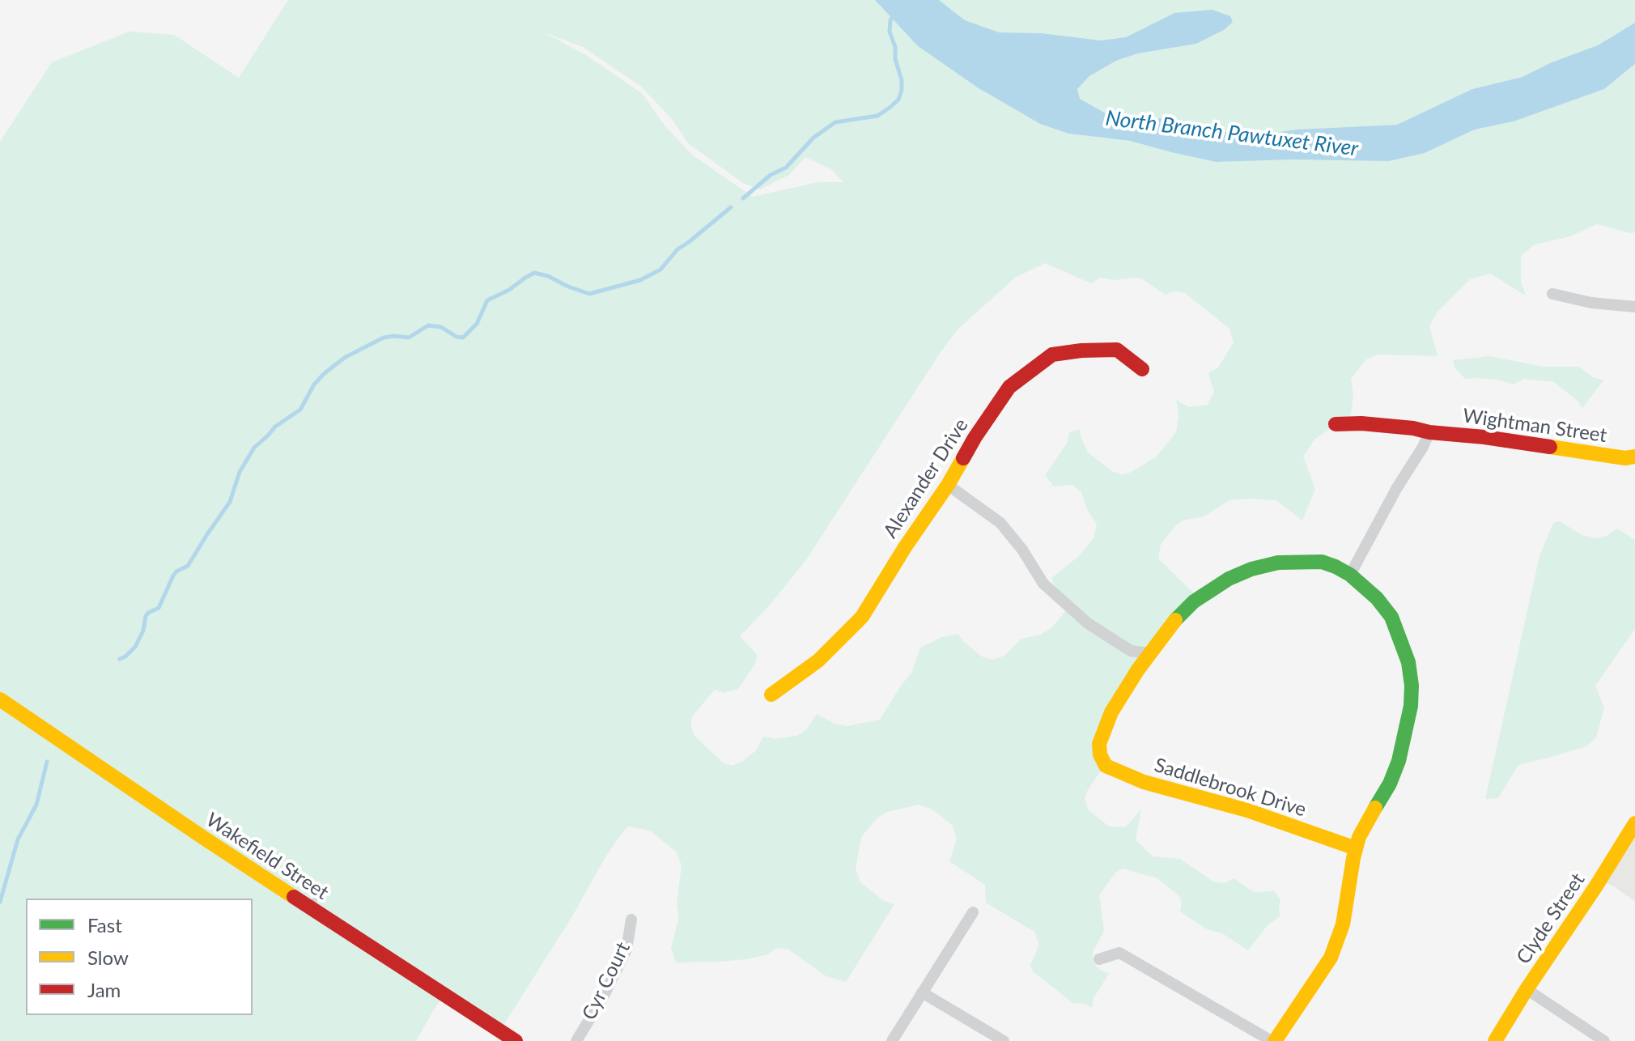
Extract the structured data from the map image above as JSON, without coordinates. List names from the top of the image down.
{
  "streets": {
    "street": [
      "Wightman Street",
      "Alexander Drive",
      "Saddlebrook Drive",
      "Wakefield Street",
      "Clyde Street",
      "Cyr Court"
    ]
  },
  "water": ["North Branch Pawtuxet River"],
  "legend": ["Fast", "Slow", "Jam"]
}
